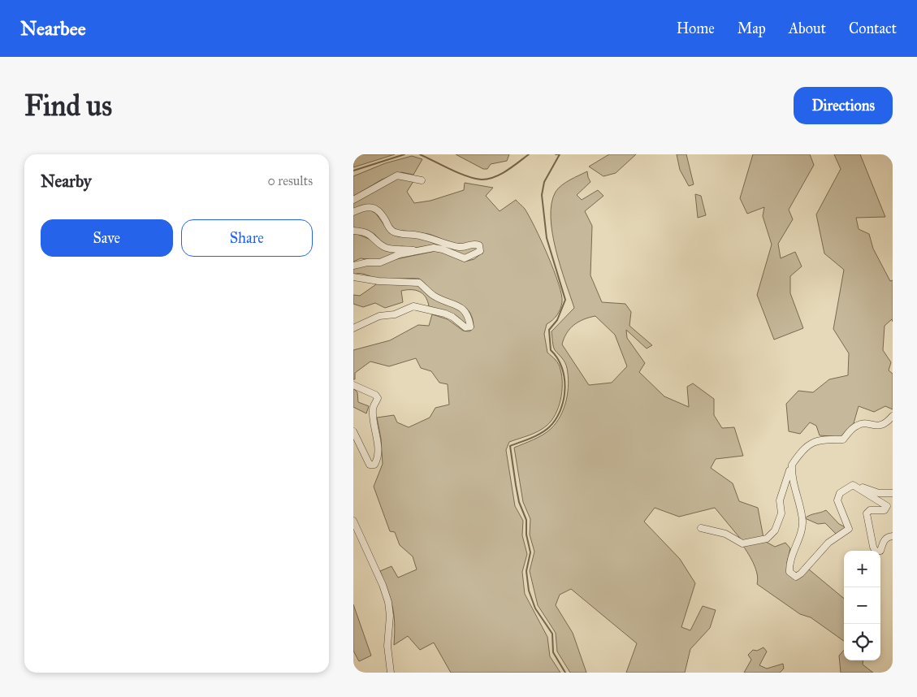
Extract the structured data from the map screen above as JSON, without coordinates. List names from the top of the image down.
{
  "page": {
    "header": "Nearbee",
    "nav": [
      "Home",
      "Map",
      "About",
      "Contact"
    ],
    "buttons": [
      "Directions",
      ["Save", "Share"]
    ],
    "title": "Find us",
    "heading": ["Nearby", "0 results"],
    "map_buttons": ["+", "−"]
  }
}
